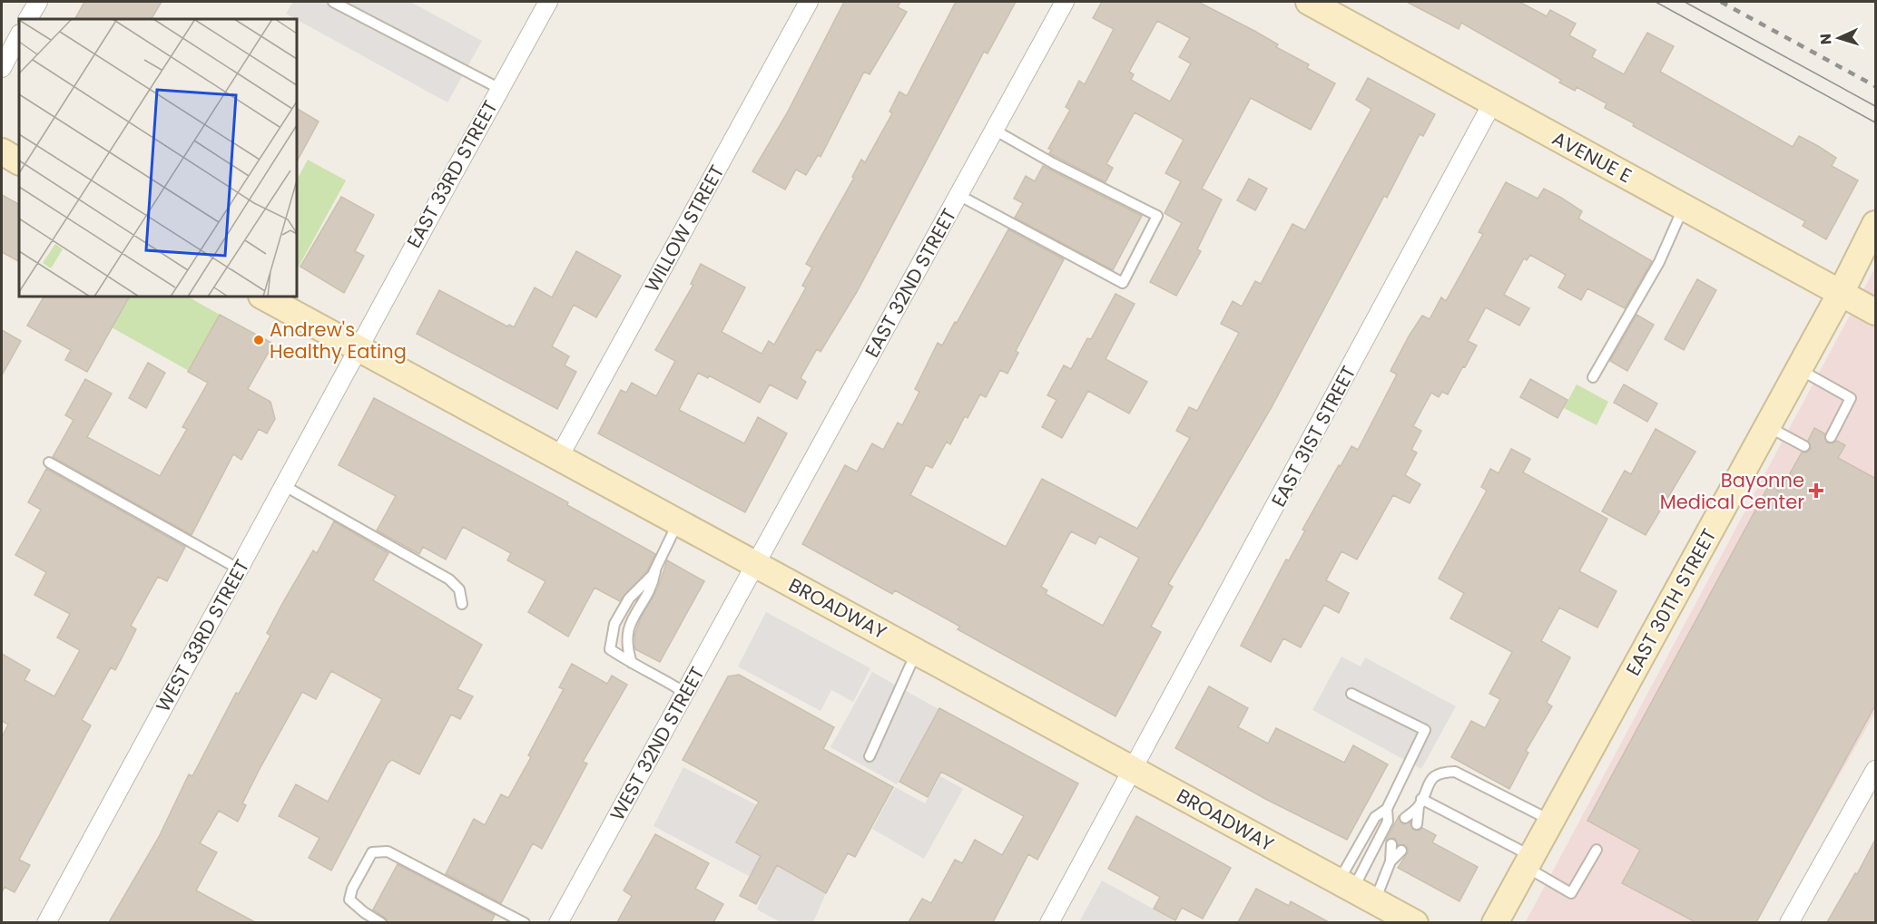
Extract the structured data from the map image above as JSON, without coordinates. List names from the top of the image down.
{
  "streets": {
    "street": [
      "AVENUE E",
      "EAST 33RD STREET",
      "WILLOW STREET",
      "EAST 32ND STREET",
      "EAST 31ST STREET",
      "EAST 30TH STREET",
      "BROADWAY",
      "WEST 33RD STREET",
      "WEST 32ND STREET"
    ]
  },
  "crossings": [
    ["AVENUE E", "EAST 31ST STREET"],
    ["AVENUE E", "EAST 30TH STREET"],
    ["EAST 33RD STREET", "BROADWAY"],
    ["EAST 33RD STREET", "WEST 33RD STREET"],
    ["WILLOW STREET", "BROADWAY"],
    ["EAST 32ND STREET", "BROADWAY"],
    ["EAST 32ND STREET", "WEST 32ND STREET"],
    ["EAST 31ST STREET", "BROADWAY"],
    ["BROADWAY", "WEST 33RD STREET"],
    ["BROADWAY", "WEST 32ND STREET"]
  ],
  "places": {
    "other": ["Andrew's Healthy Eating"],
    "health": ["Bayonne Medical Center"]
  },
  "north": "left"
}
